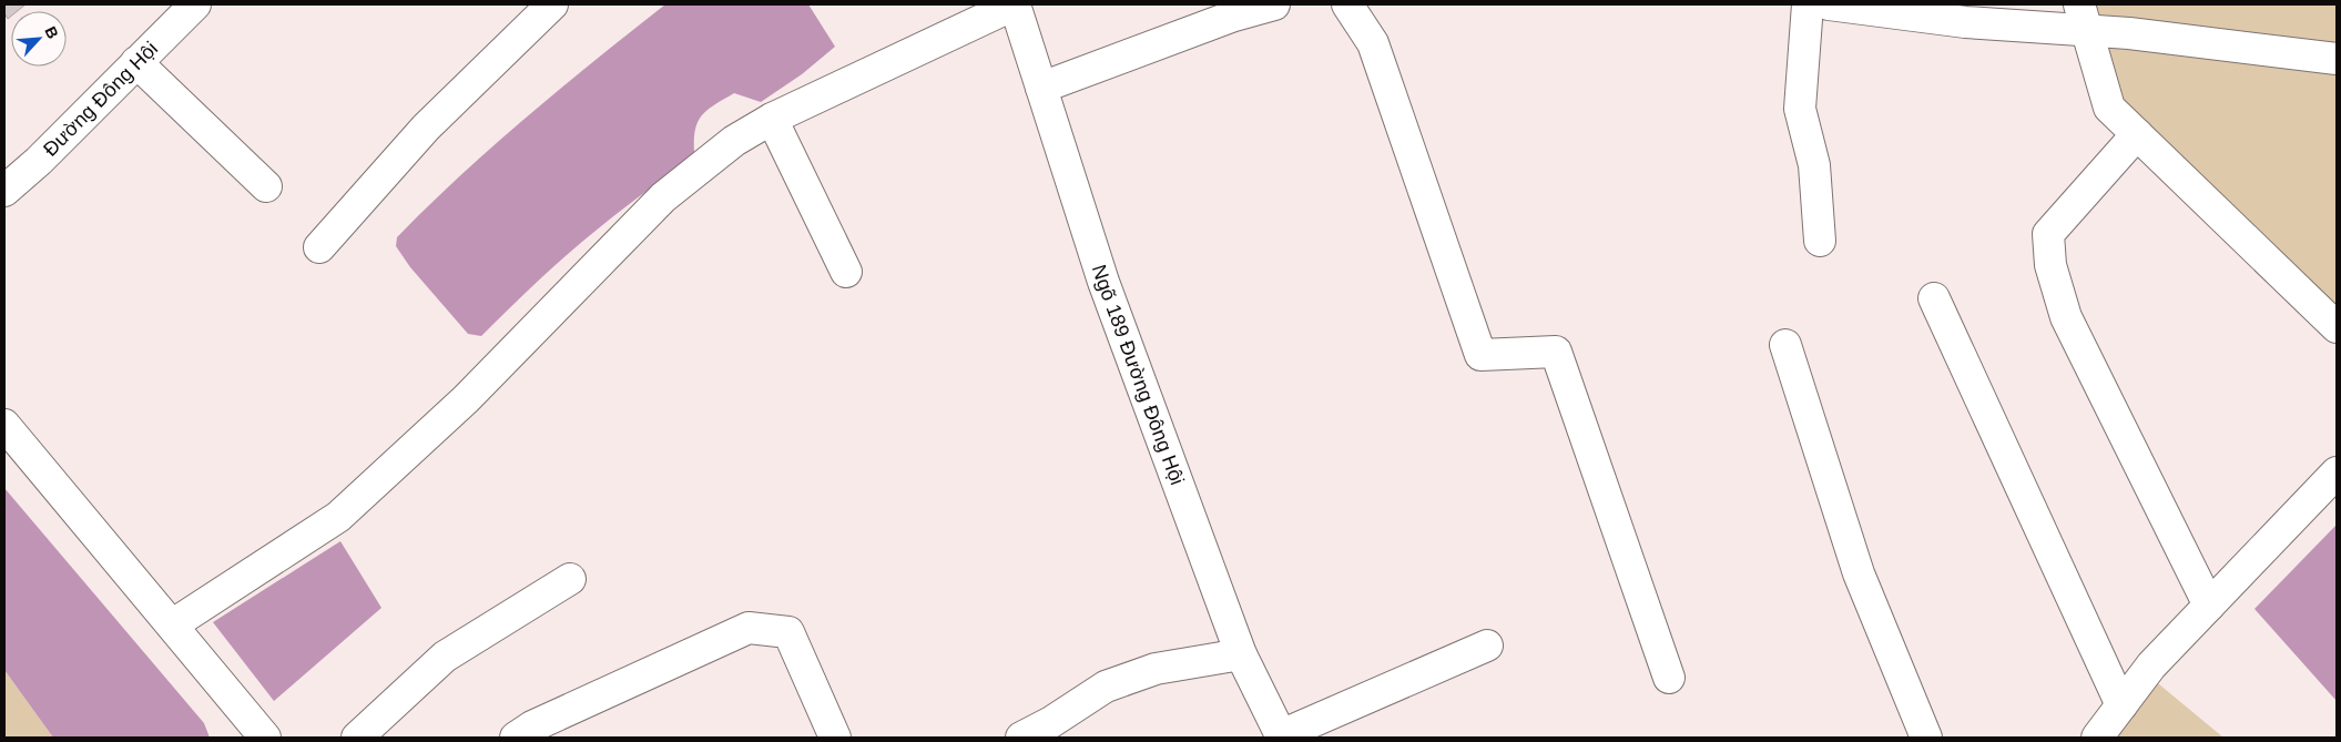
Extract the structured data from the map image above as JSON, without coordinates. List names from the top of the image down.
{
  "streets": {
    "street": ["Đường Đông Hội", "Ngõ 189 Đường Đông Hội"]
  },
  "north": "top right"
}
